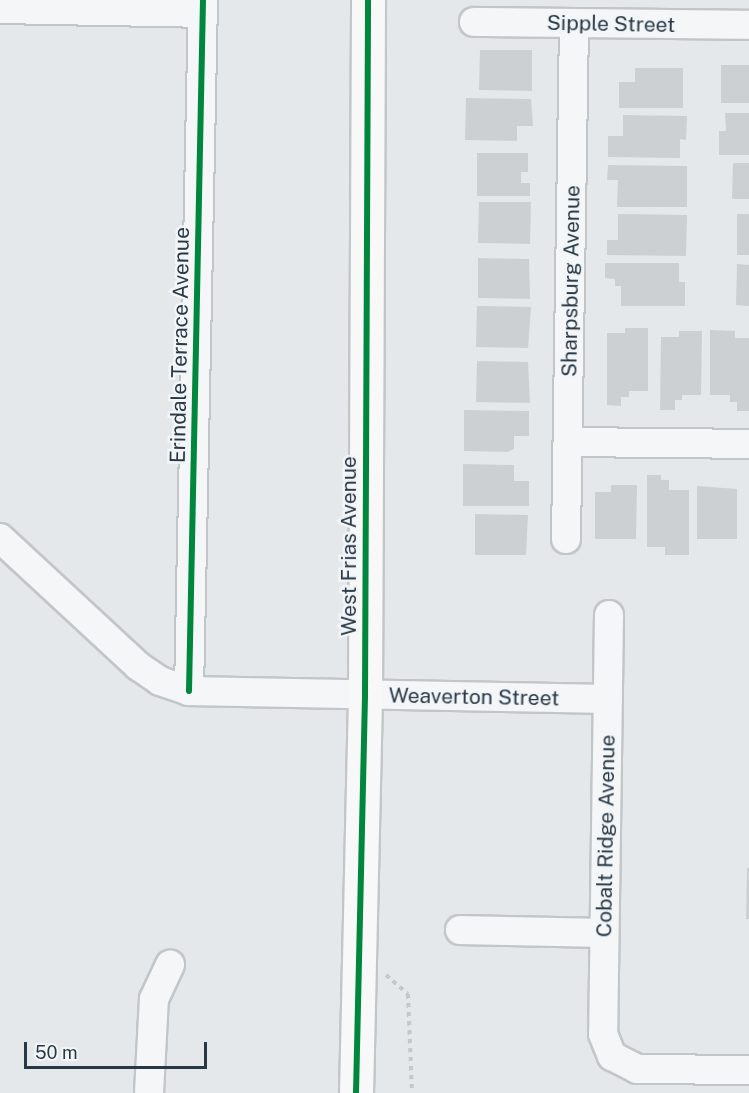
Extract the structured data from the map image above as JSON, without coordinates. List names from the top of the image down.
{
  "streets": {
    "street": [
      "Sipple Street",
      "Sharpsburg Avenue",
      "Erindale Terrace Avenue",
      "West Frias Avenue",
      "Weaverton Street",
      "Cobalt Ridge Avenue"
    ]
  },
  "crossings": [
    ["Sipple Street", "Sharpsburg Avenue"],
    ["Erindale Terrace Avenue", "Weaverton Street"],
    ["West Frias Avenue", "Weaverton Street"],
    ["Weaverton Street", "Cobalt Ridge Avenue"]
  ],
  "scale_bar": "50 m"
}
